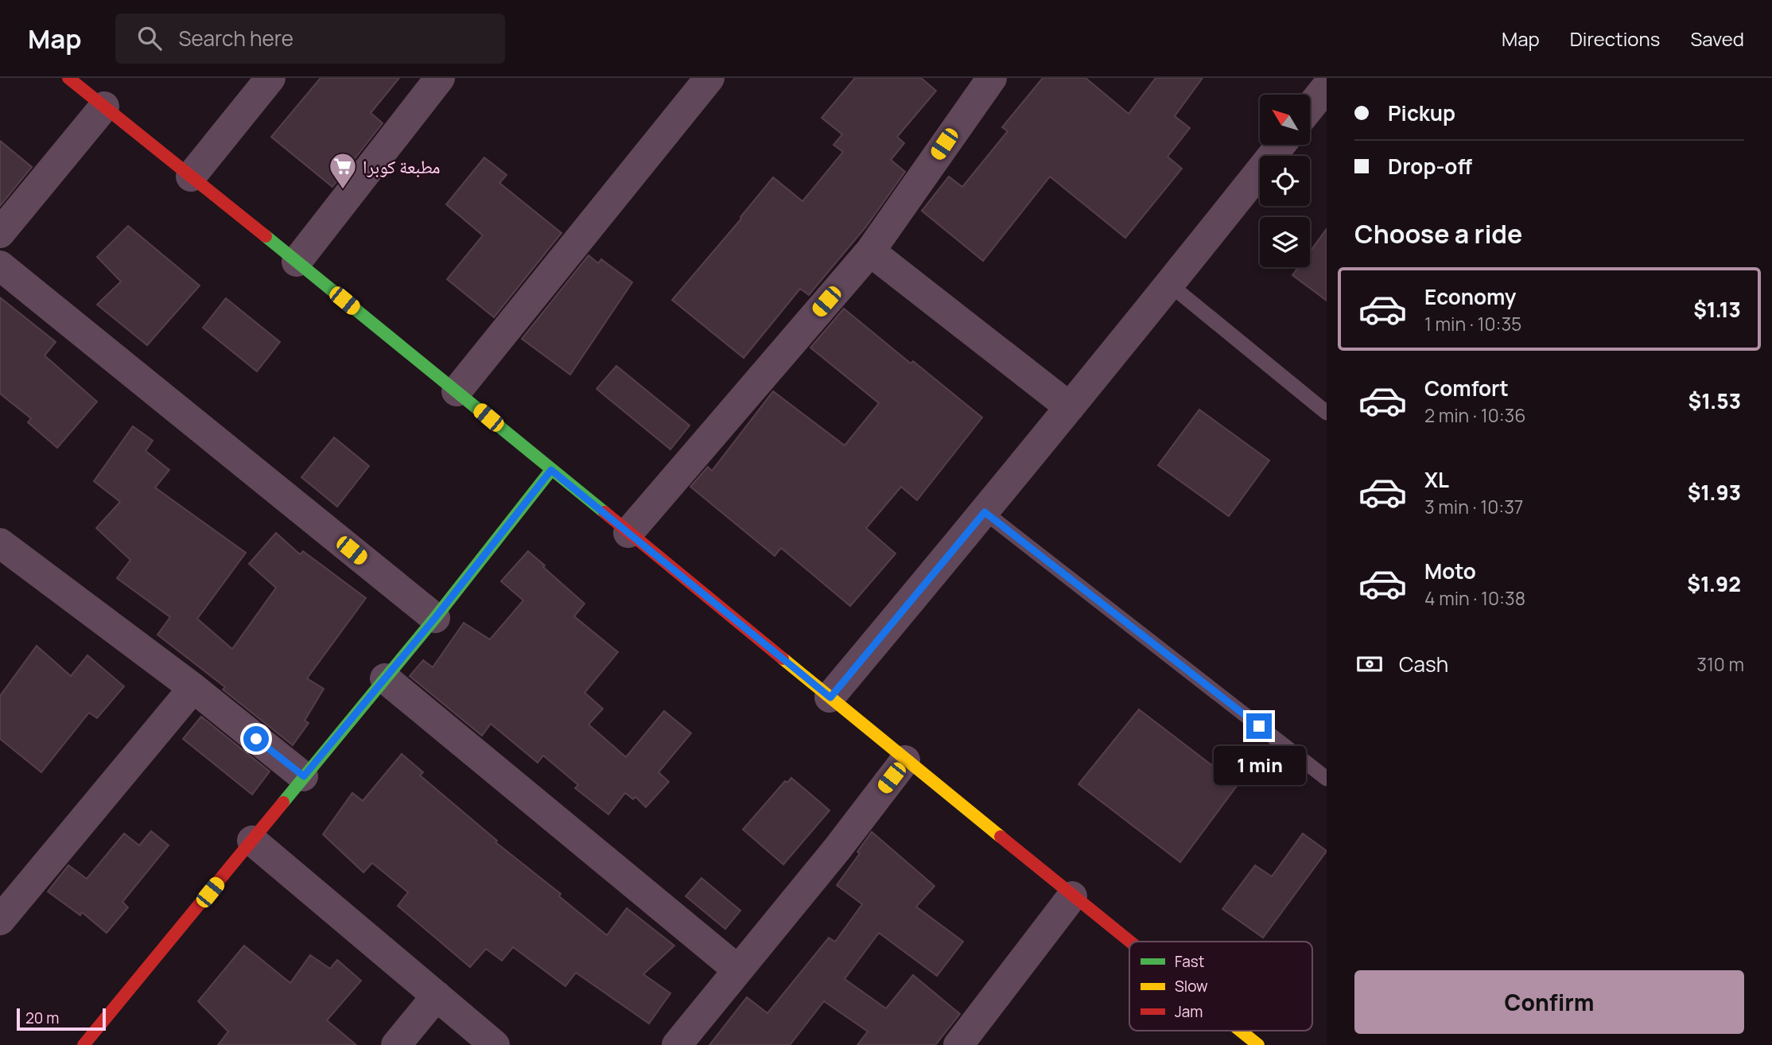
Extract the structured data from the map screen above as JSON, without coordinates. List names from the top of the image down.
{
  "places": {
    "supermarket": ["مطبعة كوبرا"]
  },
  "legend": ["Fast", "Slow", "Jam"],
  "scale_bar": "20 m",
  "north": "top left",
  "page": {
    "header": "Map",
    "search": "Search here",
    "nav": ["Map", "Directions", "Saved"],
    "banner": ["Pickup", "Drop-off"],
    "heading": "Choose a ride",
    "list": [
      {
        "name": "Economy",
        "note": "1 min · 10:35",
        "value": "$1.13"
      },
      {
        "name": "Comfort",
        "note": "2 min · 10:36",
        "value": "$1.53"
      },
      {
        "name": "XL",
        "note": "3 min · 10:37",
        "value": "$1.93"
      },
      {
        "name": "Moto",
        "note": "4 min · 10:38",
        "value": "$1.92"
      }
    ],
    "pay": ["Cash", "310 m"],
    "bubble": "1 min",
    "buttons": "Confirm",
    "scale": "20 m"
  }
}
